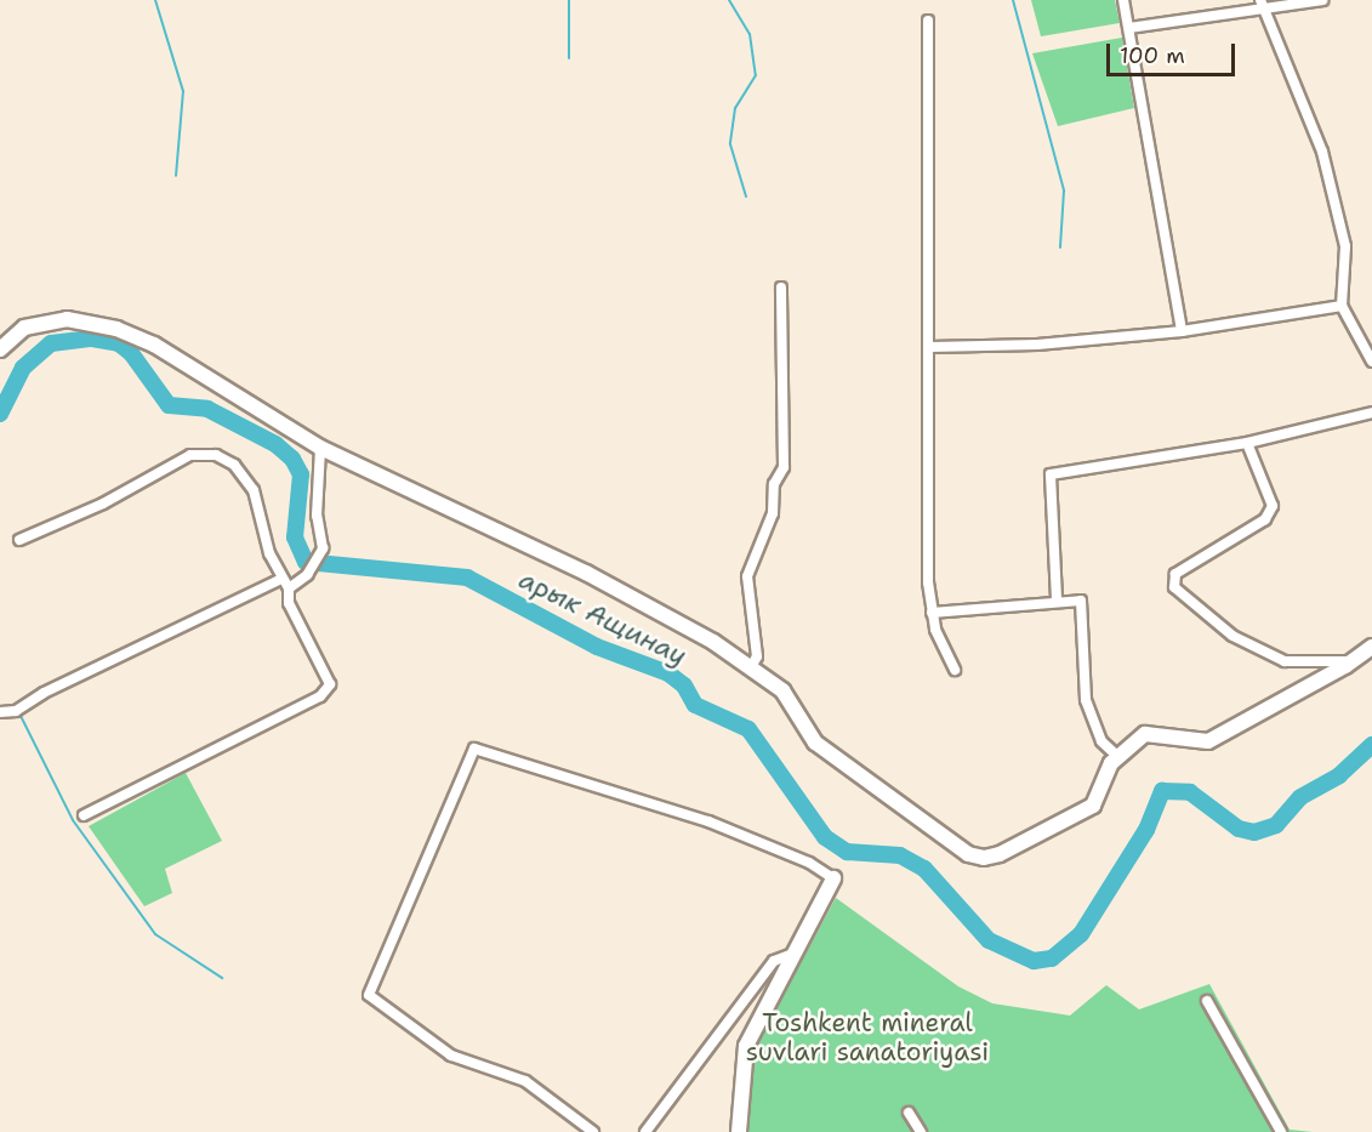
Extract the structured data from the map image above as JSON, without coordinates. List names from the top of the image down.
{
  "water": ["арык Ащинау"],
  "parks": ["Toshkent mineral suvlari sanatoriyasi"],
  "scale_bar": "100 m"
}
